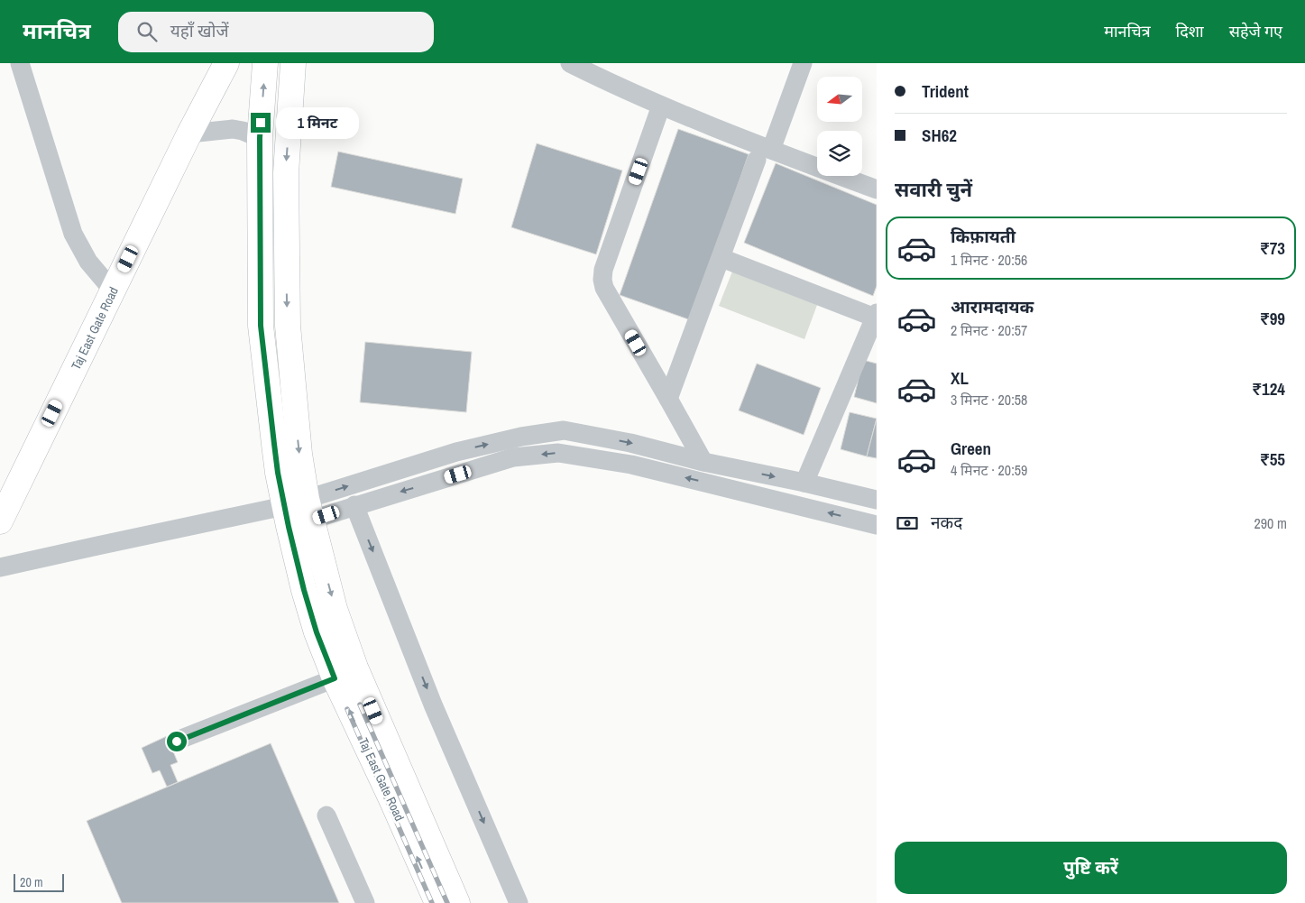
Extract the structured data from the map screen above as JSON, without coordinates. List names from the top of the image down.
{
  "streets": {
    "main road": ["Taj East Gate Road"]
  },
  "scale_bar": "20 m",
  "north": "left",
  "page": {
    "header": "मानचित्र",
    "search": "यहाँ खोजें",
    "nav": ["मानचित्र", "दिशा", "सहेजे गए"],
    "banner": ["Trident", "SH62"],
    "bubble": "1 मिनट",
    "heading": "सवारी चुनें",
    "list": [
      {
        "name": "किफ़ायती",
        "note": "1 मिनट · 20:56",
        "value": "₹73"
      },
      {
        "name": "आरामदायक",
        "note": "2 मिनट · 20:57",
        "value": "₹99"
      },
      {
        "name": "XL",
        "note": "3 मिनट · 20:58",
        "value": "₹124"
      },
      {
        "name": "Green",
        "note": "4 मिनट · 20:59",
        "value": "₹55"
      }
    ],
    "pay": ["नकद", "290 m"],
    "buttons": "पुष्टि करें",
    "scale": "20 m"
  }
}
